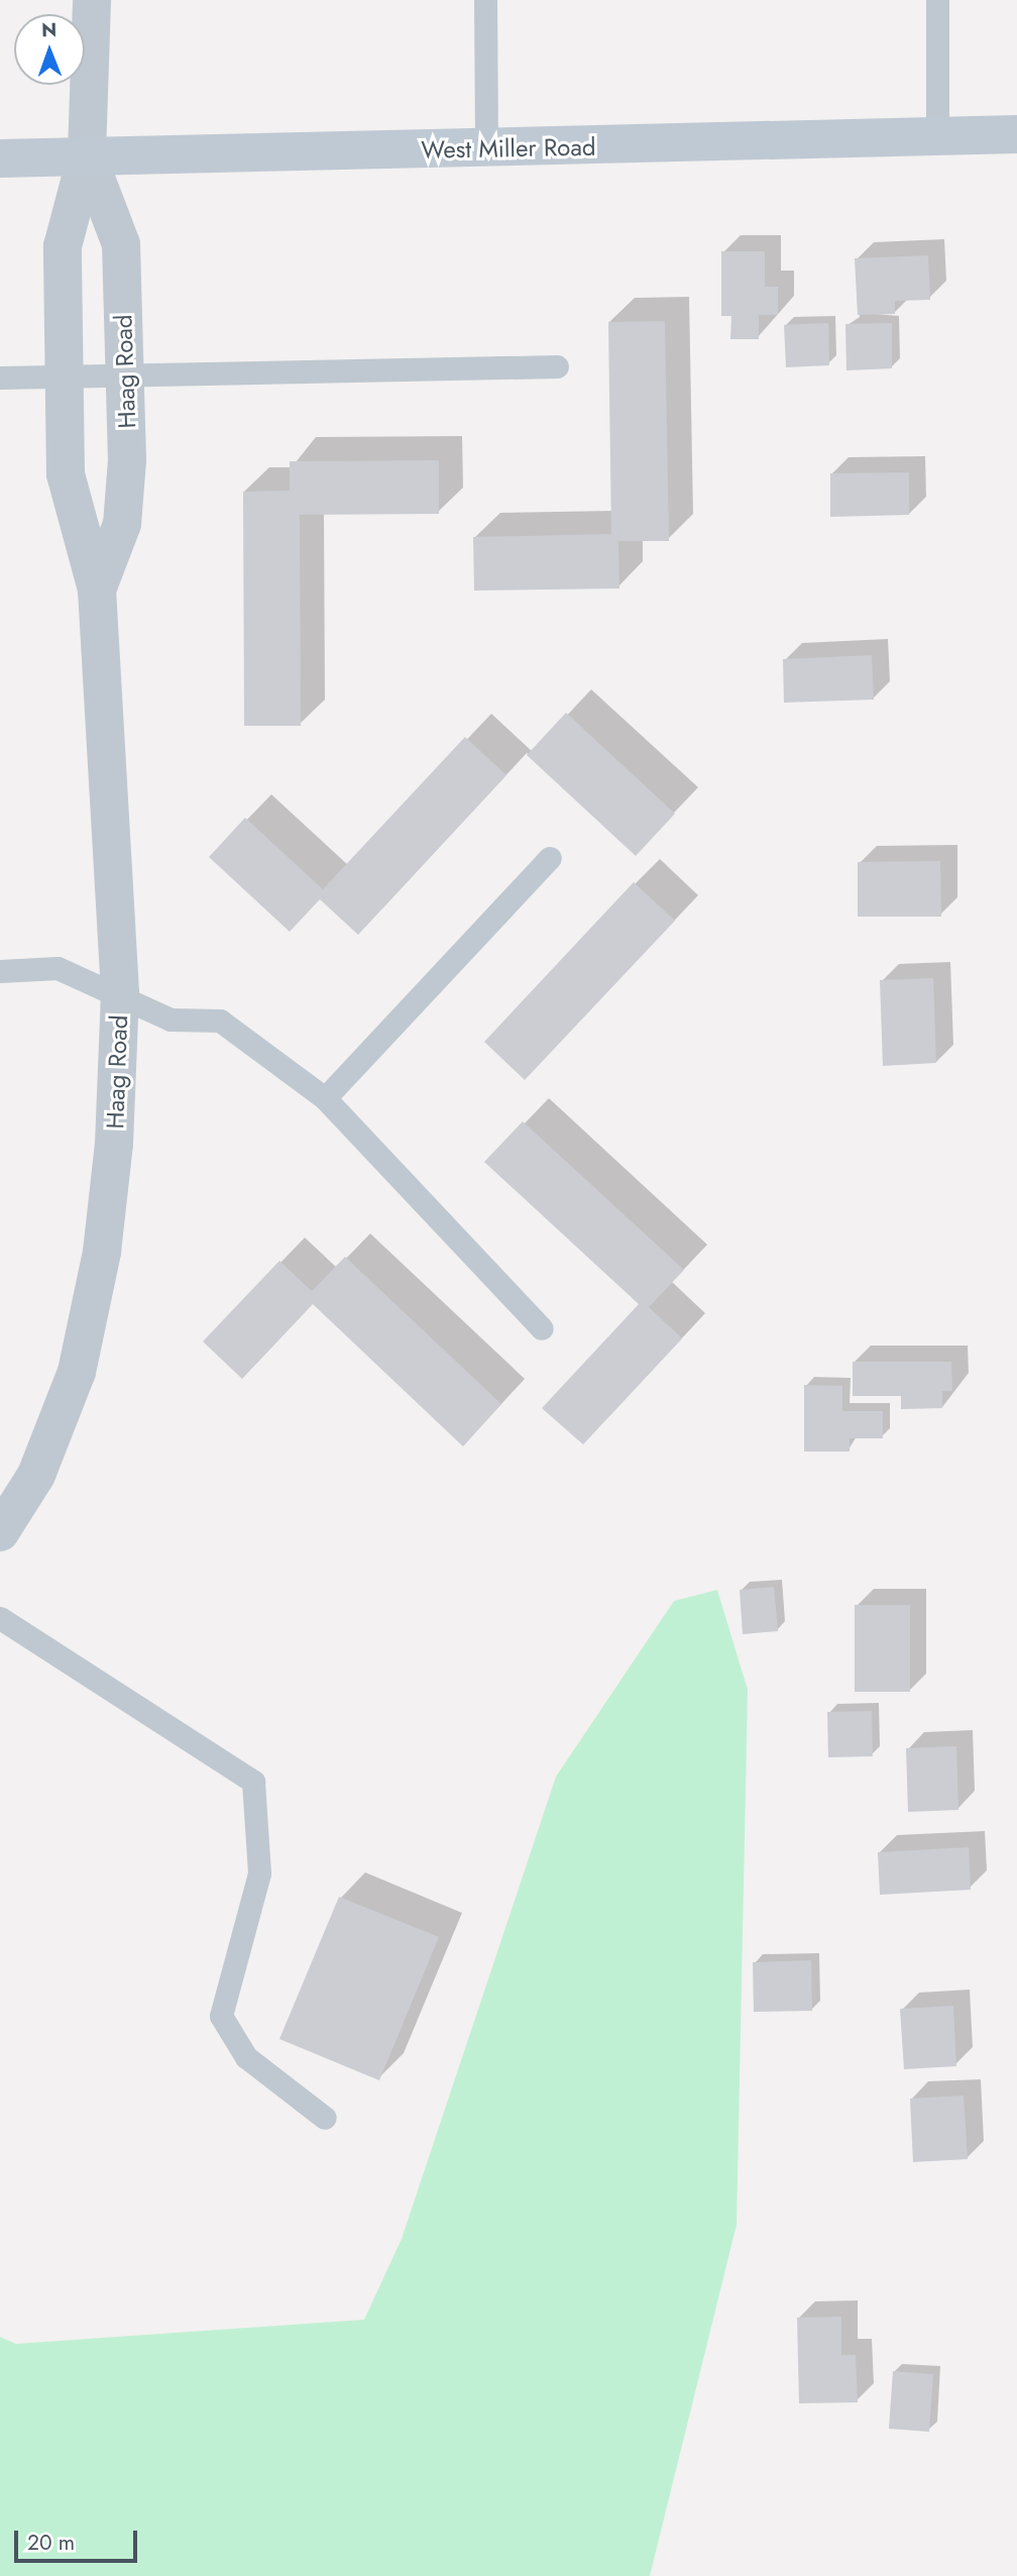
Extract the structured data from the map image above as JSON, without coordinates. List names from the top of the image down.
{
  "streets": {
    "street": ["West Miller Road", "Haag Road"]
  },
  "crossings": [
    ["West Miller Road", "Haag Road"]
  ],
  "scale_bar": "20 m",
  "north": "top"
}
